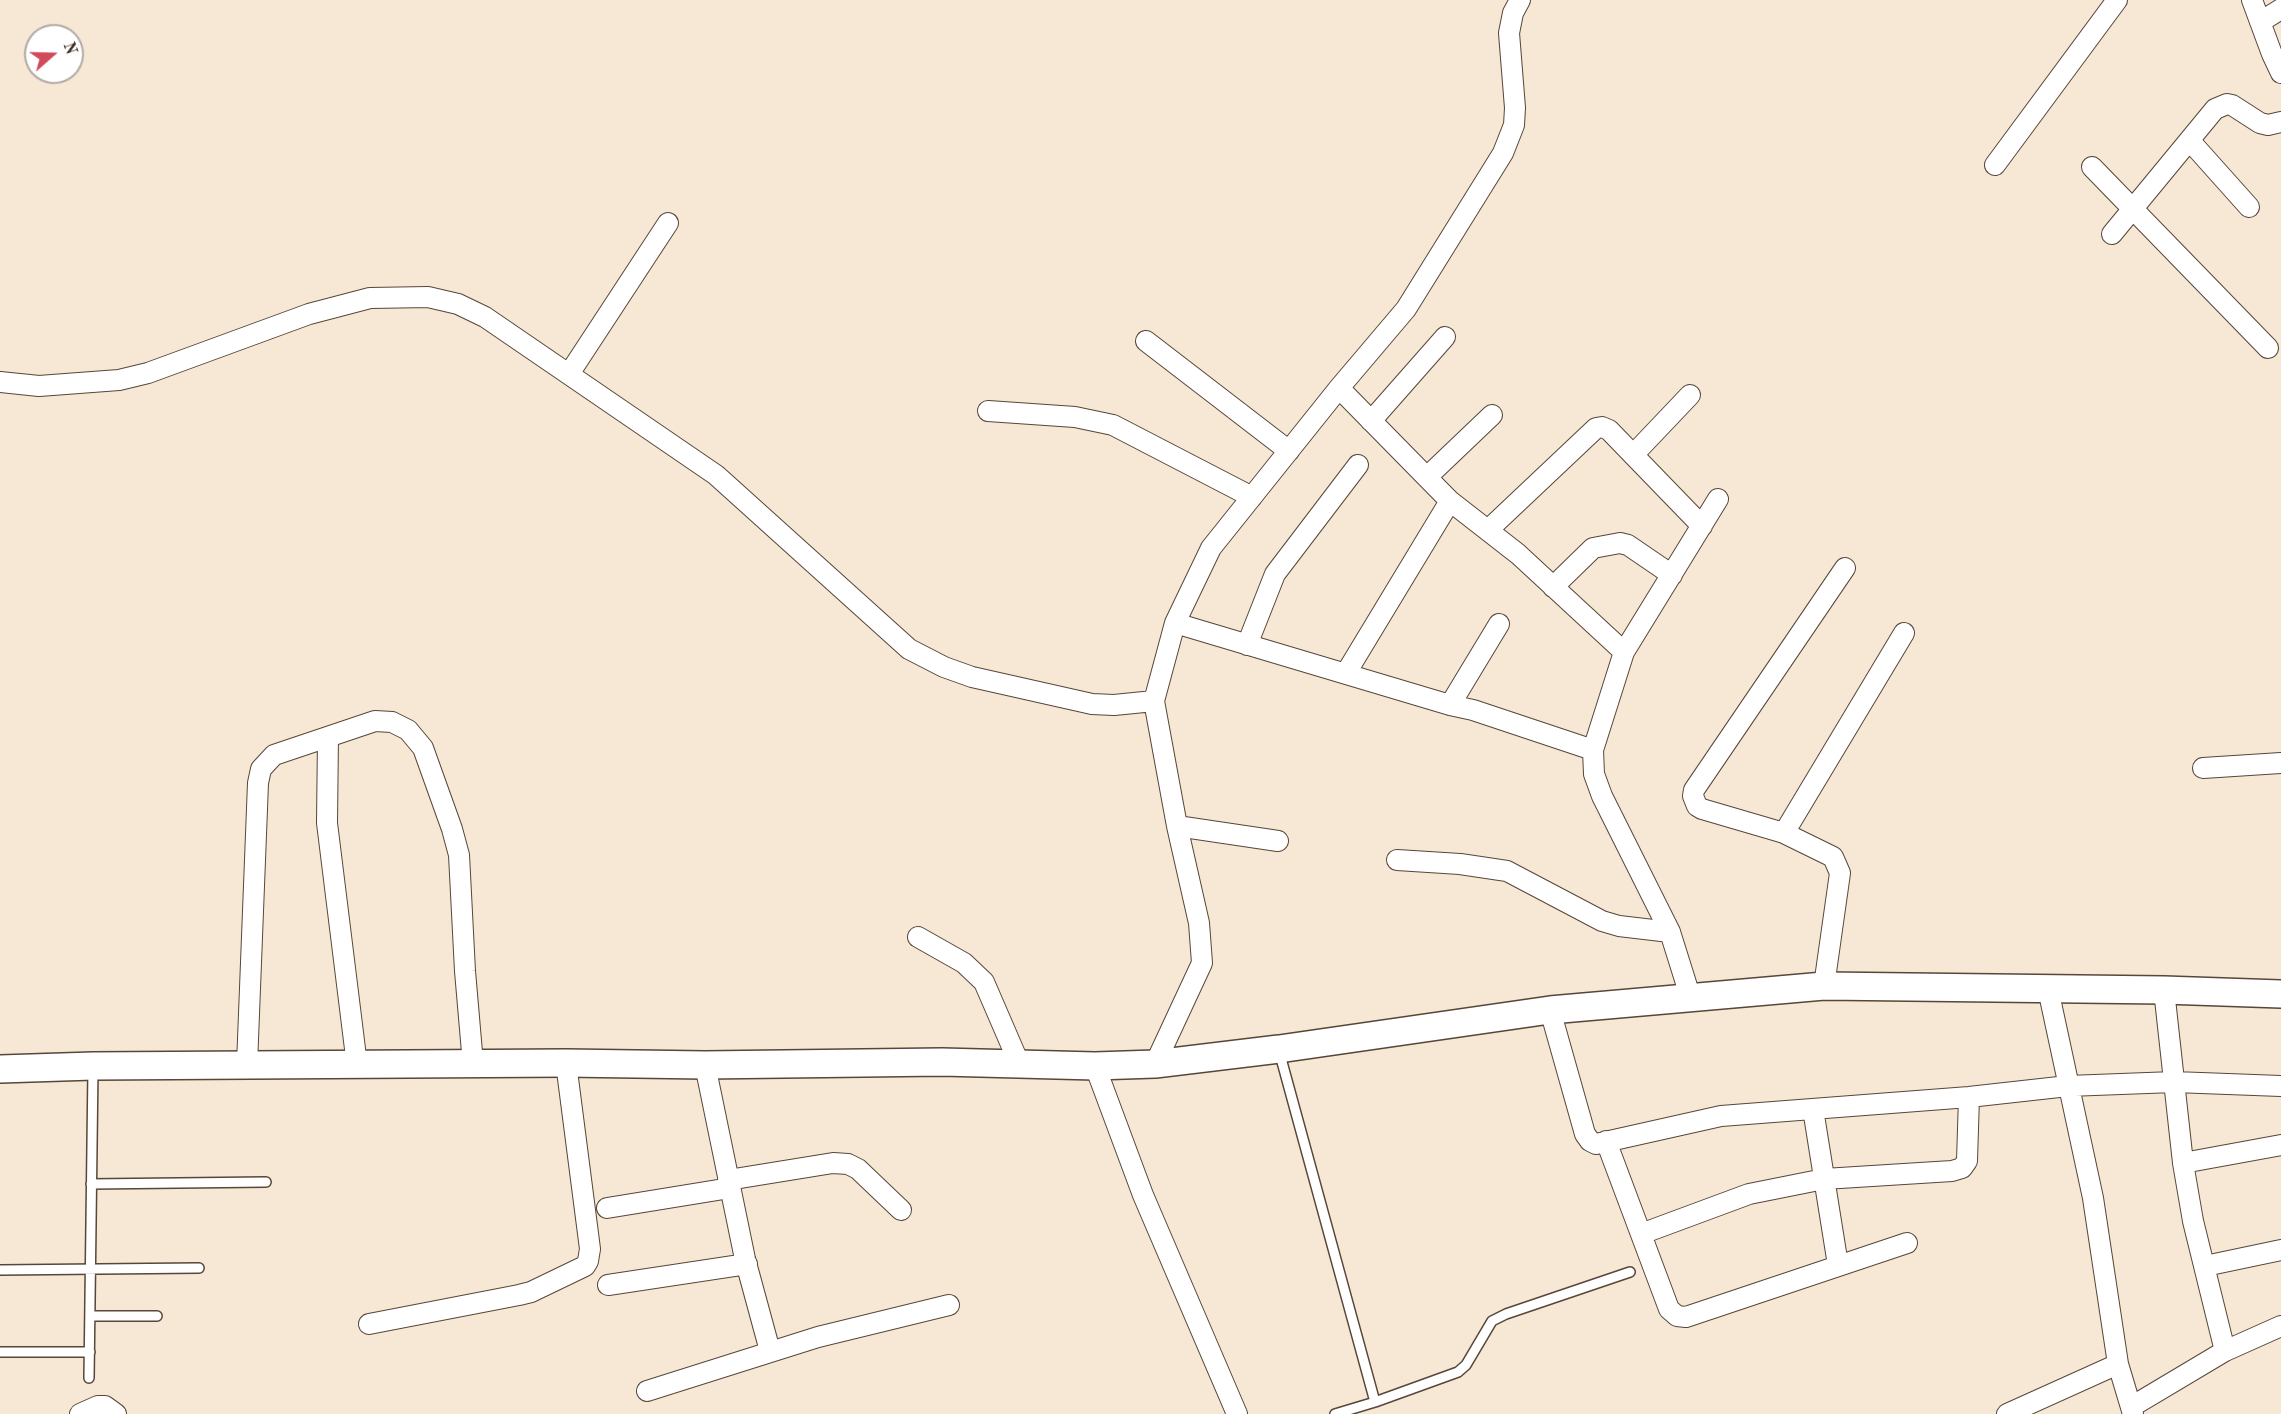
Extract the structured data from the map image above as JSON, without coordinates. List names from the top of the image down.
{
  "north": "right"
}
